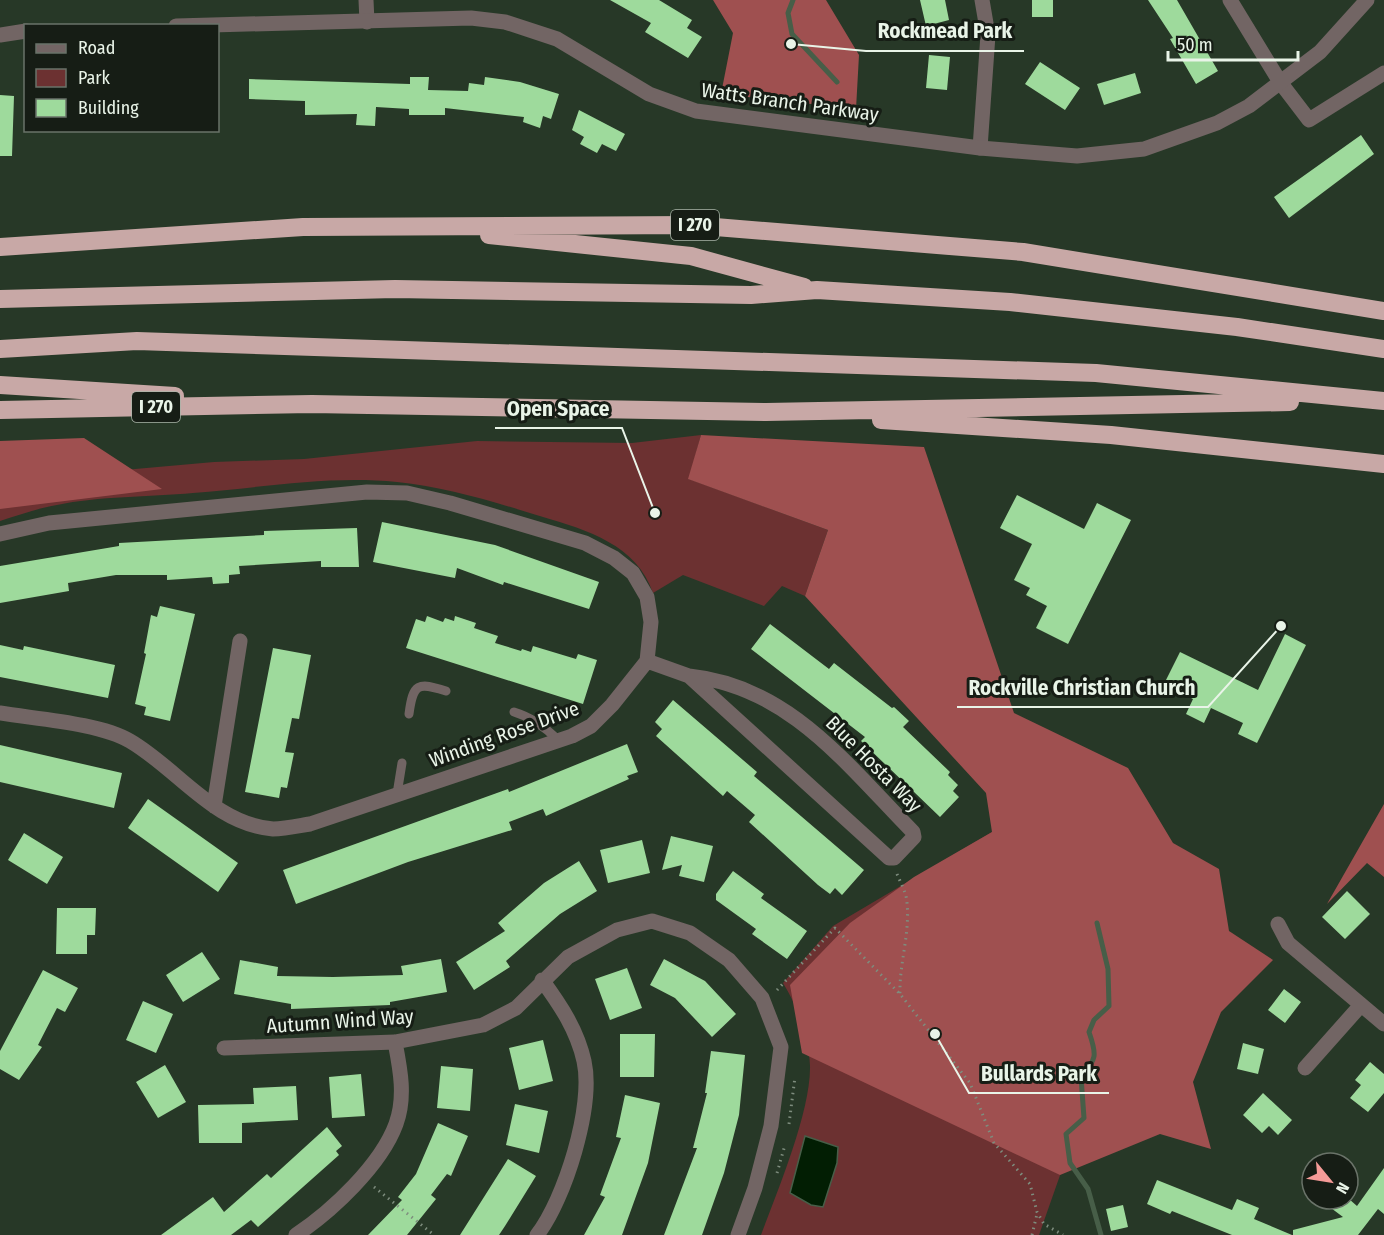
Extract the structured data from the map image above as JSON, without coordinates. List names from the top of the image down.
{
  "streets": {
    "highway": ["I 270"],
    "street": [
      "Watts Branch Parkway",
      "Winding Rose Drive",
      "Blue Hosta Way",
      "Autumn Wind Way"
    ]
  },
  "crossings": [
    ["Winding Rose Drive", "Blue Hosta Way"]
  ],
  "places": [
    "Rockmead Park",
    "Open Space",
    "Rockville Christian Church",
    "Bullards Park"
  ],
  "legend": ["Road", "Park", "Building"],
  "scale_bar": "50 m",
  "north": "bottom right"
}
